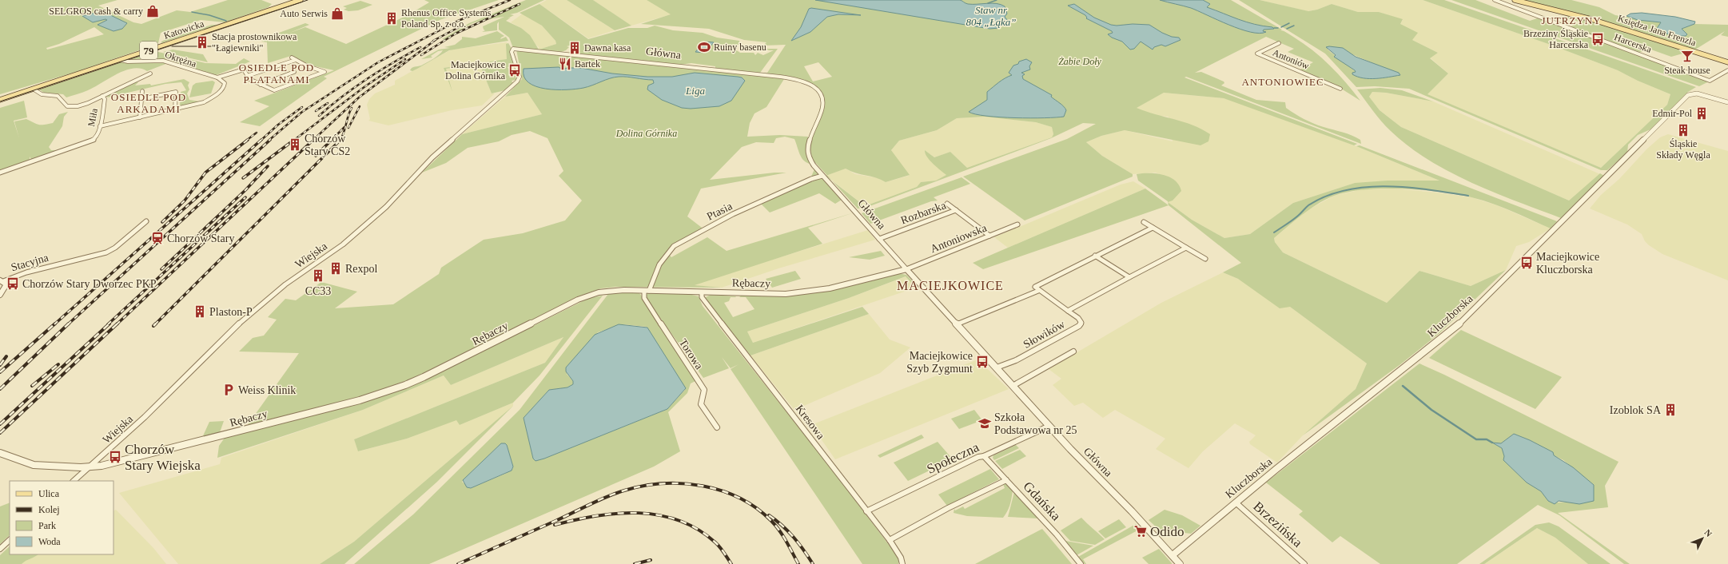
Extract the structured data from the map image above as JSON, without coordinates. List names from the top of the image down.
{
  "streets": {
    "main road": ["Katowicka", "Księdza Jana Frenzla", "79"],
    "street": [
      "Harcerska",
      "Główna",
      "Okrężna",
      "Antoniów",
      "Miła",
      "Ptasia",
      "Rozbarska",
      "Antoniowska",
      "Wiejska",
      "Stacyjna",
      "Rębaczy",
      "Kluczborska",
      "Słowików",
      "Torowa",
      "Kresowa",
      "Społeczna",
      "Gdańska",
      "Brzezińska"
    ]
  },
  "crossings": [
    ["Katowicka", "Okrężna"],
    ["Katowicka", "Miła"],
    ["Główna", "Ptasia"],
    ["Główna", "Rozbarska"],
    ["Główna", "Antoniowska"],
    ["Główna", "Wiejska"],
    ["Główna", "Rębaczy"],
    ["Główna", "Kluczborska"],
    ["Główna", "Słowików"],
    ["Główna", "Społeczna"],
    ["Ptasia", "Rębaczy"],
    ["Ptasia", "Torowa"],
    ["Antoniowska", "Rębaczy"],
    ["Wiejska", "Rębaczy"],
    ["Rębaczy", "Torowa"],
    ["Rębaczy", "Kresowa"],
    ["Kluczborska", "Brzezińska"],
    ["Kresowa", "Społeczna"],
    ["Społeczna", "Gdańska"]
  ],
  "districts": [
    "JUTRZYNY",
    "OSIEDLE POD PLATANAMI",
    "ANTONIOWIEC",
    "OSIEDLE POD ARKADAMI",
    "MACIEJKOWICE"
  ],
  "water": ["Staw nr 804 „Łąka”", "Liga"],
  "parks": ["Żabie Doły", "Dolina Górnika"],
  "places": {
    "shop": ["SELGROS cash & carry", "Auto Serwis"],
    "building": [
      "Rhenus Office Systems Poland Sp. z o.o.",
      "Stacja prostownikowa \"Łagiewniki\"",
      "Dawna kasa",
      "Edmir-Pol",
      "Śląskie Składy Węgla",
      "Chorzów Stary CS2",
      "Rexpol",
      "CC33",
      "Plaston-P",
      "Izoblok SA"
    ],
    "bus stop": [
      "Brzeziny Śląskie Harcerska",
      "Maciejkowice Dolina Górnika",
      "Maciejkowice Kluczborska",
      "Chorzów Stary Dworzec PKP",
      "Maciejkowice Szyb Zygmunt",
      "Chorzów Stary Wiejska"
    ],
    "sports": ["Ruiny basenu"],
    "bar": ["Steak house"],
    "restaurant": ["Bartek"],
    "station": ["Chorzów Stary"],
    "parking": ["Weiss Klinik"],
    "school or university": ["Szkoła Podstawowa nr 25"],
    "supermarket": ["Odido"]
  },
  "legend": [
    "Ulica",
    "Kolej",
    "Park",
    "Woda"
  ],
  "north": "top right"
}
